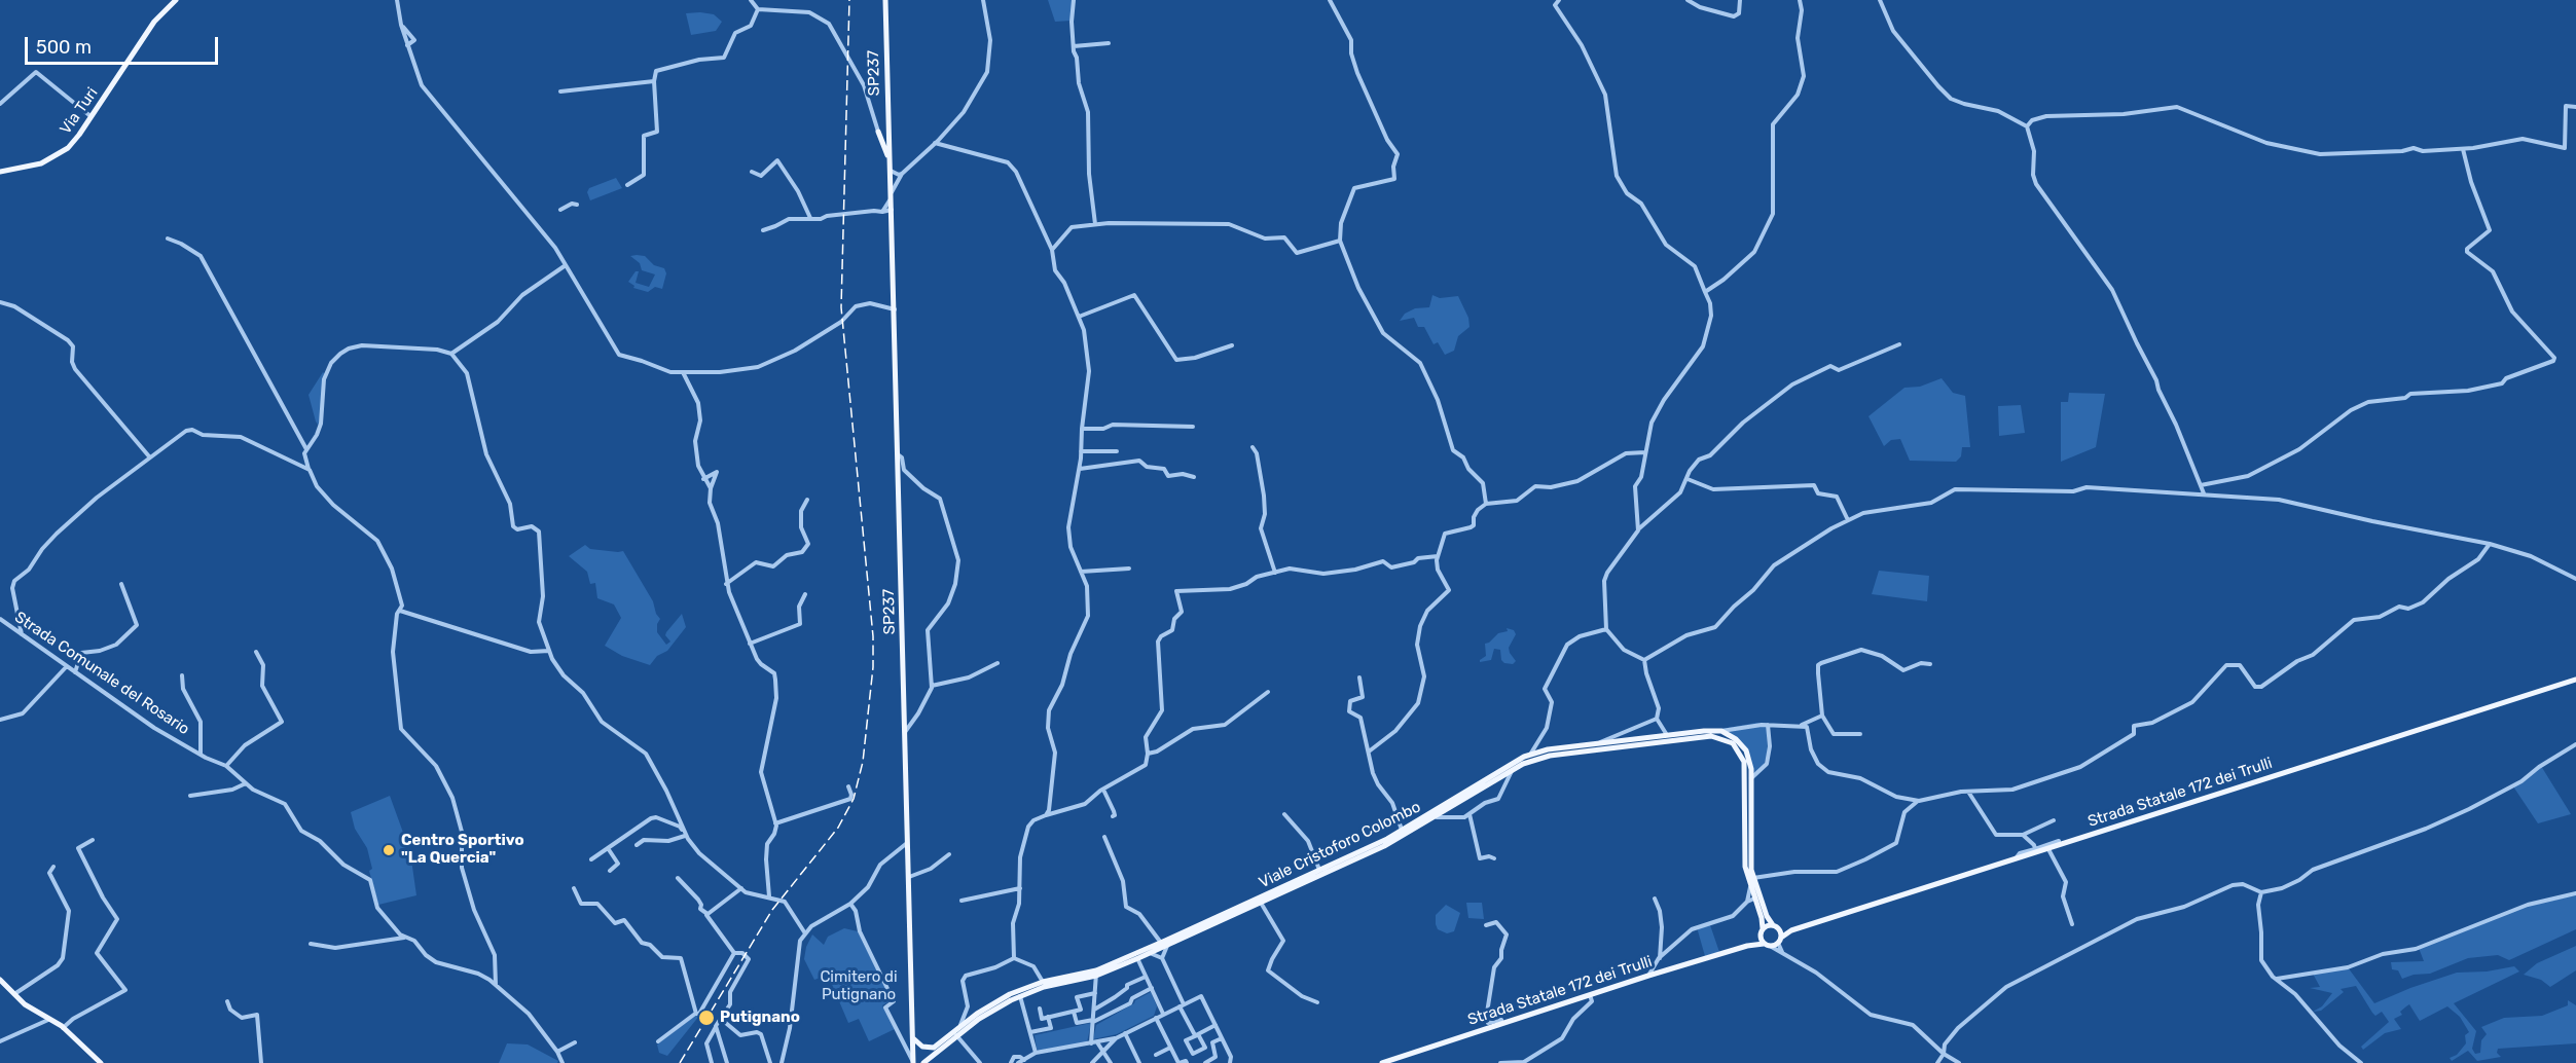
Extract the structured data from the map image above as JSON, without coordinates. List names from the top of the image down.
{
  "streets": {
    "main road": [
      "SP237",
      "Via Turi",
      "Strada Statale 172 dei Trulli",
      "Viale Cristoforo Colombo"
    ],
    "street": ["Strada Comunale del Rosario"]
  },
  "crossings": [
    ["Strada Statale 172 dei Trulli", "Viale Cristoforo Colombo"]
  ],
  "parks": ["Cimitero di Putignano"],
  "places": ["Centro Sportivo \"La Quercia\"", "Putignano"],
  "scale_bar": "500 m"
}
